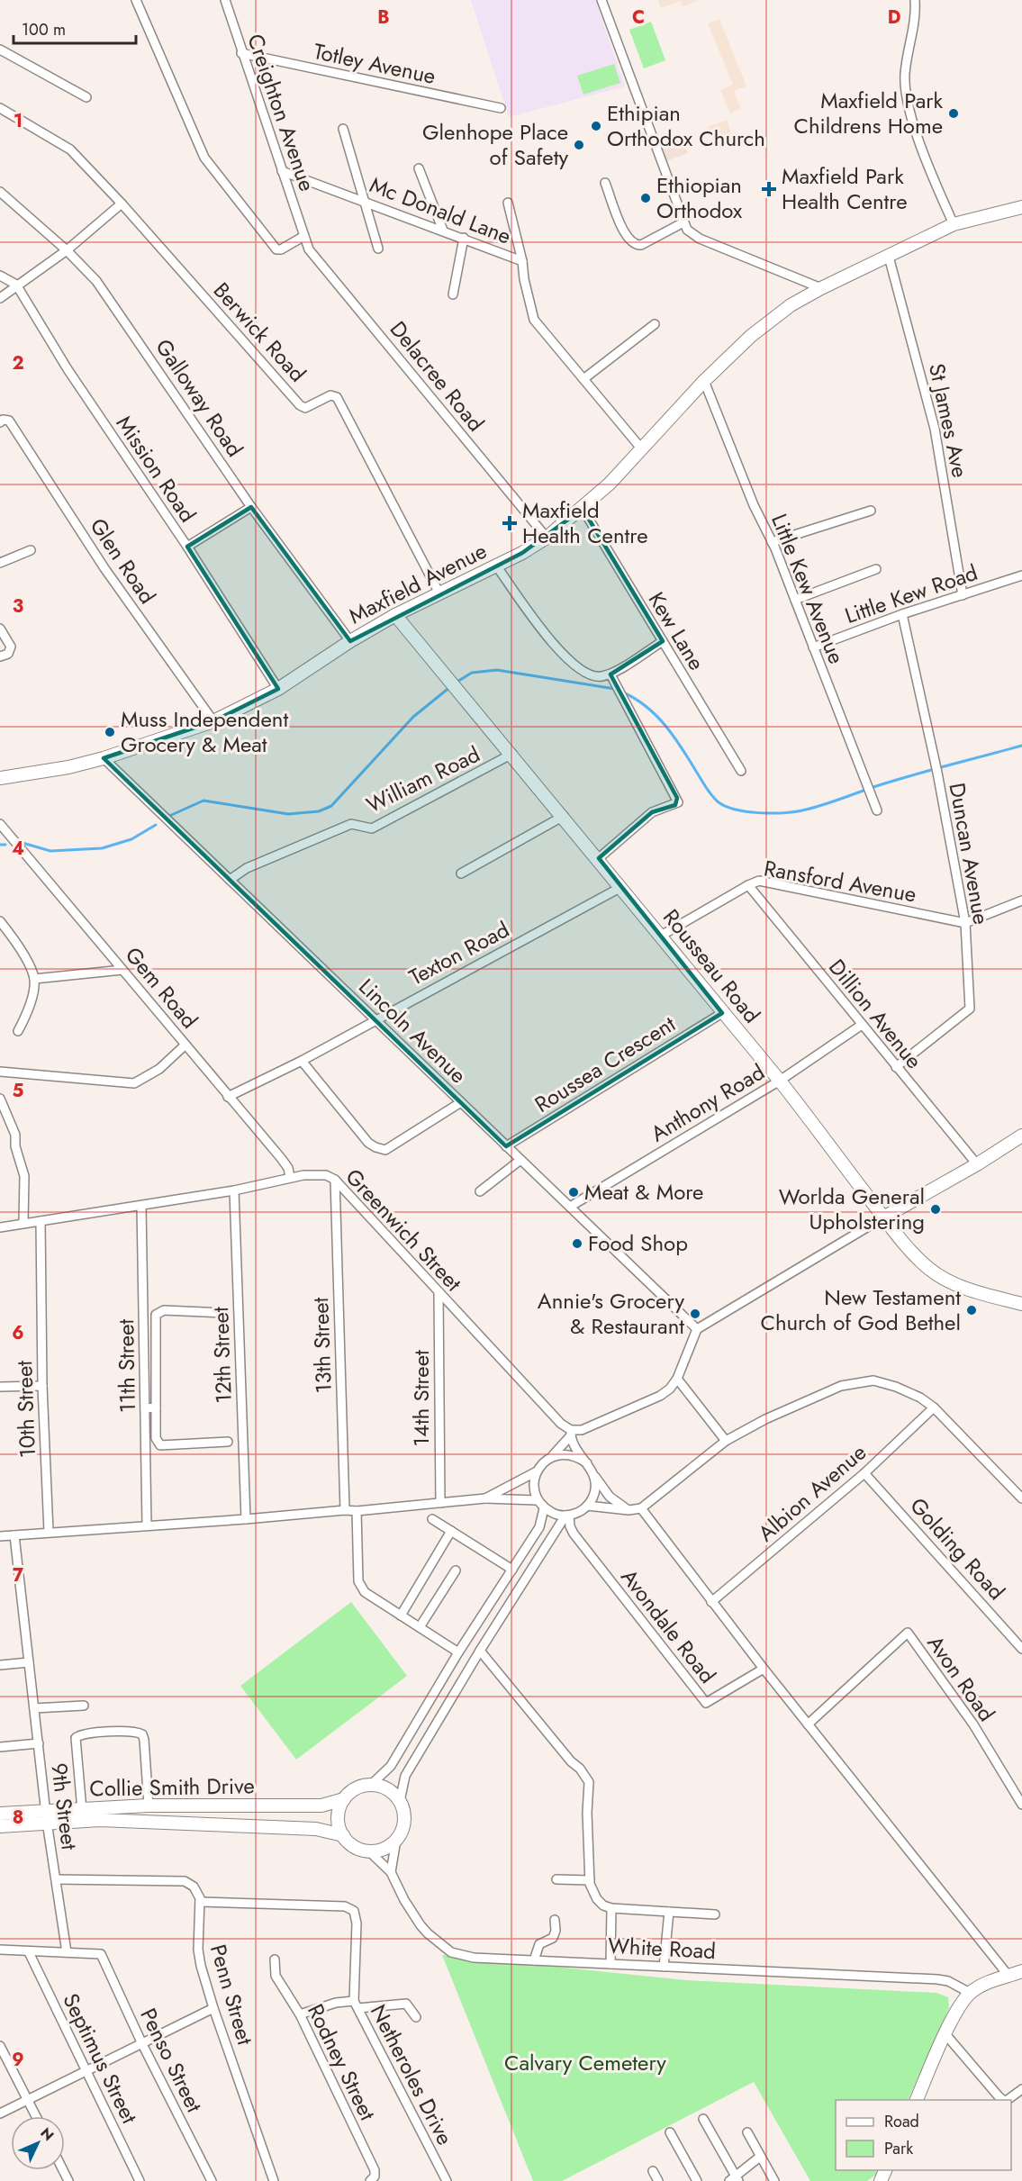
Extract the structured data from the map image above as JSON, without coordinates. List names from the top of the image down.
{
  "streets": {
    "street": [
      "Totley Avenue",
      "Creighton Avenue",
      "Mc Donald Lane",
      "Berwick Road",
      "Delacree Road",
      "Galloway Road",
      "St James Ave",
      "Mission Road",
      "Glen Road",
      "Maxfield Avenue",
      "Little Kew Avenue",
      "Little Kew Road",
      "Kew Lane",
      "William Road",
      "Duncan Avenue",
      "Ransford Avenue",
      "Texton Road",
      "Rousseau Road",
      "Gem Road",
      "Dillion Avenue",
      "Lincoln Avenue",
      "Roussea Crescent",
      "Anthony Road",
      "Greenwich Street",
      "13th Street",
      "12th Street",
      "11th Street",
      "14th Street",
      "10th Street",
      "Albion Avenue",
      "Golding Road",
      "Avondale Road",
      "Avon Road",
      "Collie Smith Drive",
      "9th Street",
      "White Road",
      "Penn Street",
      "Septimus Street",
      "Penso Street",
      "Rodney Street",
      "Netheroles Drive"
    ]
  },
  "crossings": [
    ["Totley Avenue", "Creighton Avenue"],
    ["Creighton Avenue", "Mc Donald Lane"],
    ["Creighton Avenue", "Delacree Road"],
    ["Mc Donald Lane", "Maxfield Avenue"],
    ["Berwick Road", "Maxfield Avenue"],
    ["Delacree Road", "Maxfield Avenue"],
    ["Galloway Road", "Maxfield Avenue"],
    ["St James Ave", "Maxfield Avenue"],
    ["St James Ave", "Little Kew Road"],
    ["Mission Road", "Maxfield Avenue"],
    ["Glen Road", "Maxfield Avenue"],
    ["Maxfield Avenue", "Little Kew Avenue"],
    ["Maxfield Avenue", "Kew Lane"],
    ["Maxfield Avenue", "Rousseau Road"],
    ["Maxfield Avenue", "Lincoln Avenue"],
    ["Little Kew Avenue", "Little Kew Road"],
    ["Little Kew Road", "Duncan Avenue"],
    ["William Road", "Rousseau Road"],
    ["William Road", "Lincoln Avenue"],
    ["Duncan Avenue", "Ransford Avenue"],
    ["Duncan Avenue", "Dillion Avenue"],
    ["Ransford Avenue", "Rousseau Road"],
    ["Ransford Avenue", "Dillion Avenue"],
    ["Texton Road", "Rousseau Road"],
    ["Texton Road", "Gem Road"],
    ["Texton Road", "Lincoln Avenue"],
    ["Rousseau Road", "Roussea Crescent"],
    ["Rousseau Road", "Anthony Road"],
    ["Gem Road", "Greenwich Street"],
    ["Dillion Avenue", "Anthony Road"],
    ["Lincoln Avenue", "Roussea Crescent"],
    ["Lincoln Avenue", "Anthony Road"],
    ["Greenwich Street", "13th Street"],
    ["Greenwich Street", "12th Street"],
    ["Greenwich Street", "11th Street"],
    ["Greenwich Street", "14th Street"],
    ["Greenwich Street", "10th Street"],
    ["Albion Avenue", "Golding Road"],
    ["Collie Smith Drive", "9th Street"],
    ["Collie Smith Drive", "White Road"],
    ["9th Street", "Penso Street"],
    ["Penn Street", "Netheroles Drive"]
  ],
  "parks": ["Calvary Cemetery"],
  "places": {
    "other": [
      "Maxfield Park Childrens Home",
      "Ethipian Orthodox Church",
      "Glenhope Place of Safety",
      "Ethiopian Orthodox",
      "Muss Independent Grocery & Meat",
      "Meat & More",
      "Worlda General Upholstering",
      "Food Shop",
      "New Testament Church of God Bethel",
      "Annie's Grocery & Restaurant"
    ],
    "health": ["Maxfield Park Health Centre", "Maxfield Health Centre"]
  },
  "legend": ["Road", "Park"],
  "scale_bar": "100 m",
  "north": "top right",
  "grid": {
    "columns": ["B", "C", "D"],
    "rows": [
      "1",
      "2",
      "3",
      "4",
      "5",
      "6",
      "7",
      "8",
      "9"
    ]
  }
}
